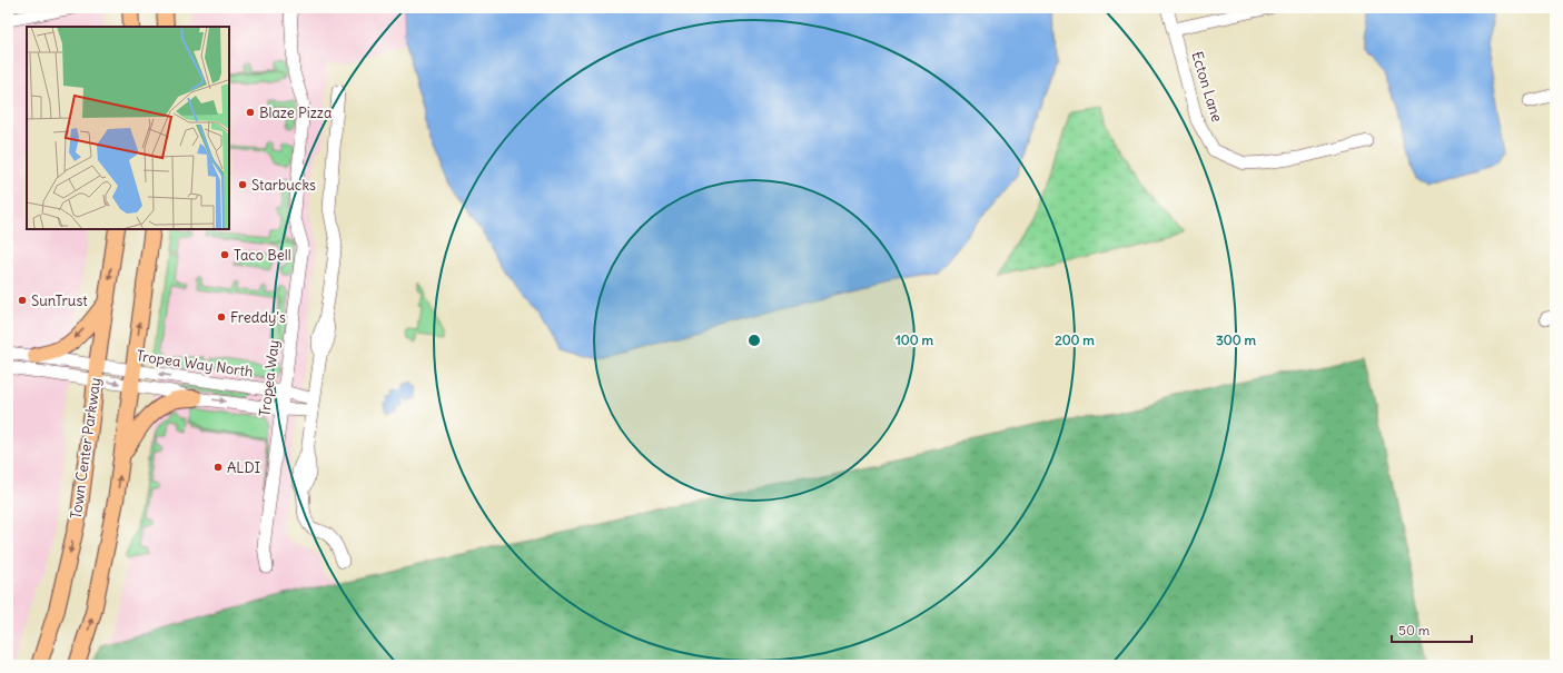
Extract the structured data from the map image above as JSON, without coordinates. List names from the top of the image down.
{
  "streets": {
    "main road": ["Town Center Parkway"],
    "street": ["Ecton Lane", "Tropea Way North", "Tropea Way"]
  },
  "crossings": [
    ["Tropea Way North", "Tropea Way"],
    ["Tropea Way North", "Town Center Parkway"]
  ],
  "places": [
    "Blaze Pizza",
    "Starbucks",
    "Taco Bell",
    "SunTrust",
    "Freddy's",
    "ALDI"
  ],
  "scale_bar": "50 m",
  "rings": ["100 m", "200 m", "300 m"]
}
